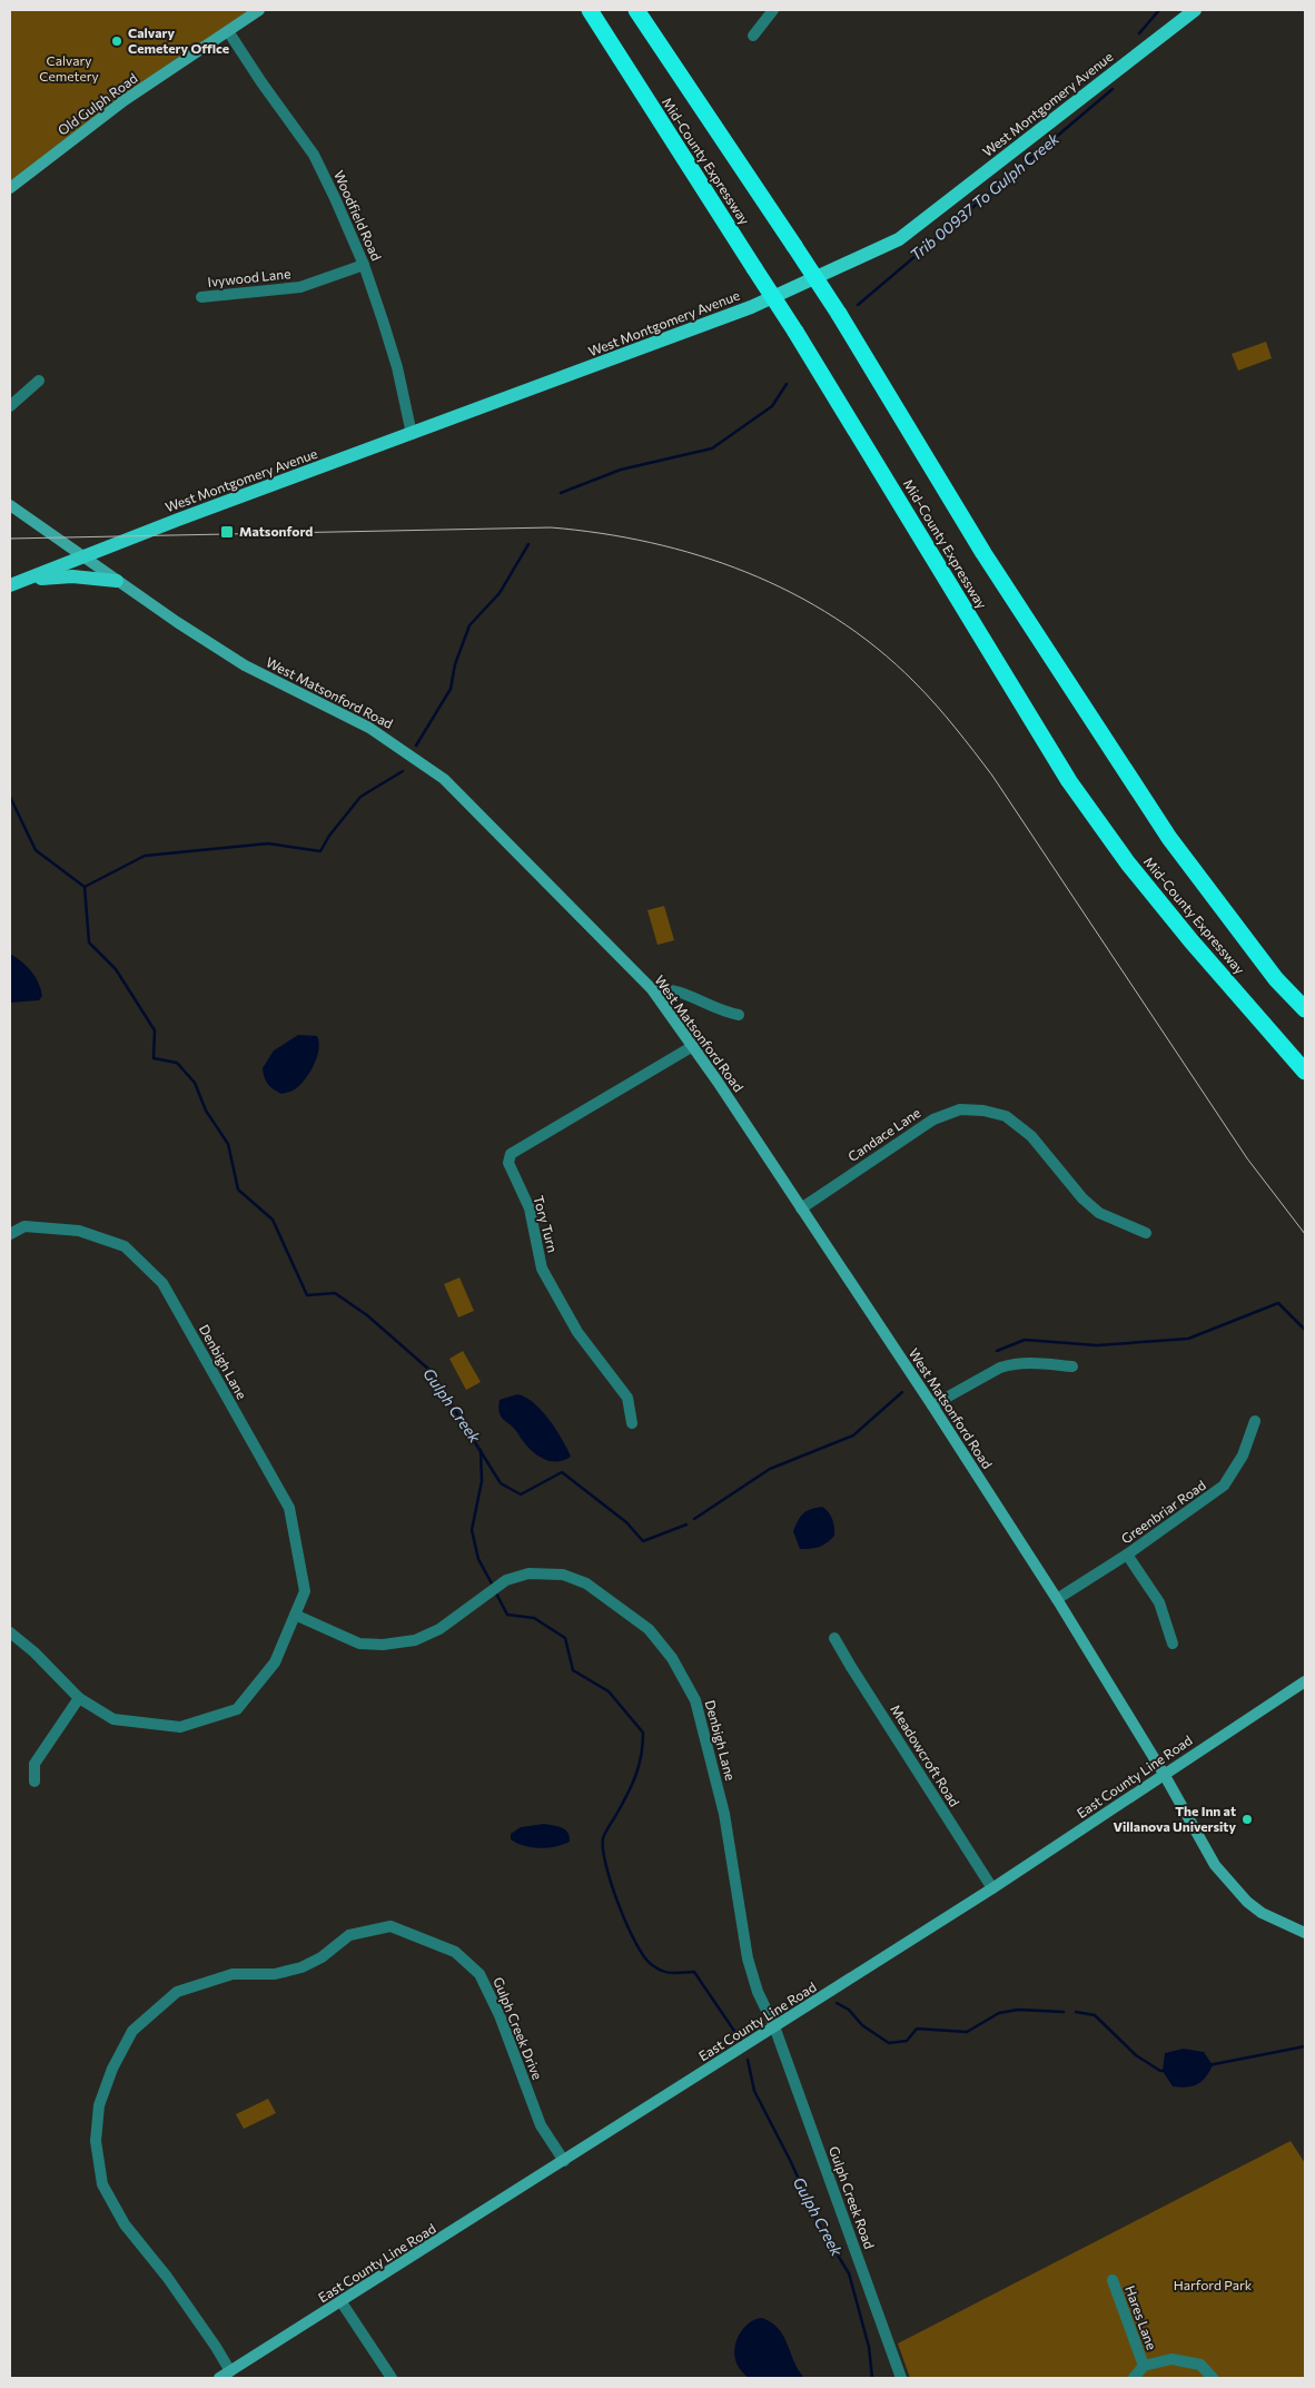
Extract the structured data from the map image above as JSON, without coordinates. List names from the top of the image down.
{
  "streets": {
    "highway": ["Mid-County Expressway"],
    "main road": [
      "Old Gulph Road",
      "West Montgomery Avenue",
      "West Matsonford Road",
      "East County Line Road"
    ],
    "street": [
      "Woodfield Road",
      "Ivywood Lane",
      "Candace Lane",
      "Tory Turn",
      "Denbigh Lane",
      "Greenbriar Road",
      "Meadowcroft Road",
      "Gulph Creek Drive",
      "Gulph Creek Road",
      "Hares Lane"
    ]
  },
  "crossings": [
    ["Old Gulph Road", "Woodfield Road"],
    ["West Montgomery Avenue", "Woodfield Road"],
    ["West Montgomery Avenue", "West Matsonford Road"],
    ["Woodfield Road", "Ivywood Lane"],
    ["West Matsonford Road", "Candace Lane"],
    ["West Matsonford Road", "Tory Turn"],
    ["West Matsonford Road", "Greenbriar Road"],
    ["West Matsonford Road", "East County Line Road"],
    ["Denbigh Lane", "East County Line Road"],
    ["Denbigh Lane", "Gulph Creek Road"],
    ["Meadowcroft Road", "East County Line Road"],
    ["East County Line Road", "Gulph Creek Drive"],
    ["East County Line Road", "Gulph Creek Road"]
  ],
  "water": ["Trib 00937 To Gulph Creek", "Gulph Creek"],
  "parks": ["Calvary Cemetery", "Harford Park"],
  "places": {
    "other": ["Calvary Cemetery Office", "The Inn at Villanova University"],
    "transit": ["Matsonford"]
  }
}
